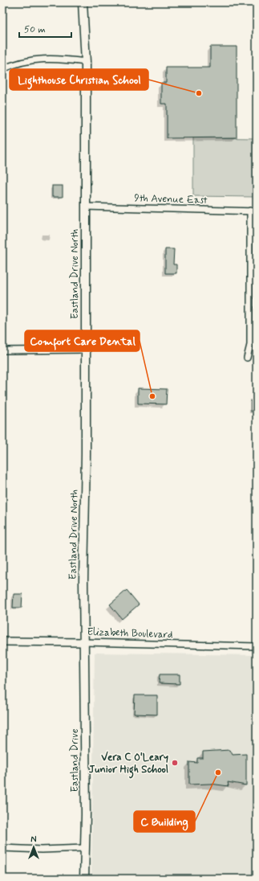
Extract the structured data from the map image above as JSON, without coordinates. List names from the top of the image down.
{
  "streets": {
    "main road": ["Eastland Drive North", "Eastland Drive"],
    "street": ["9th Avenue East", "Elizabeth Boulevard"]
  },
  "crossings": [
    ["9th Avenue East", "Eastland Drive North"],
    ["Eastland Drive North", "Elizabeth Boulevard"],
    ["Eastland Drive North", "Eastland Drive"],
    ["Elizabeth Boulevard", "Eastland Drive"]
  ],
  "places": [
    "Lighthouse Christian School",
    "Comfort Care Dental",
    "Vera C O'Leary Junior High School",
    "C Building"
  ],
  "scale_bar": "50 m",
  "north": "top"
}
